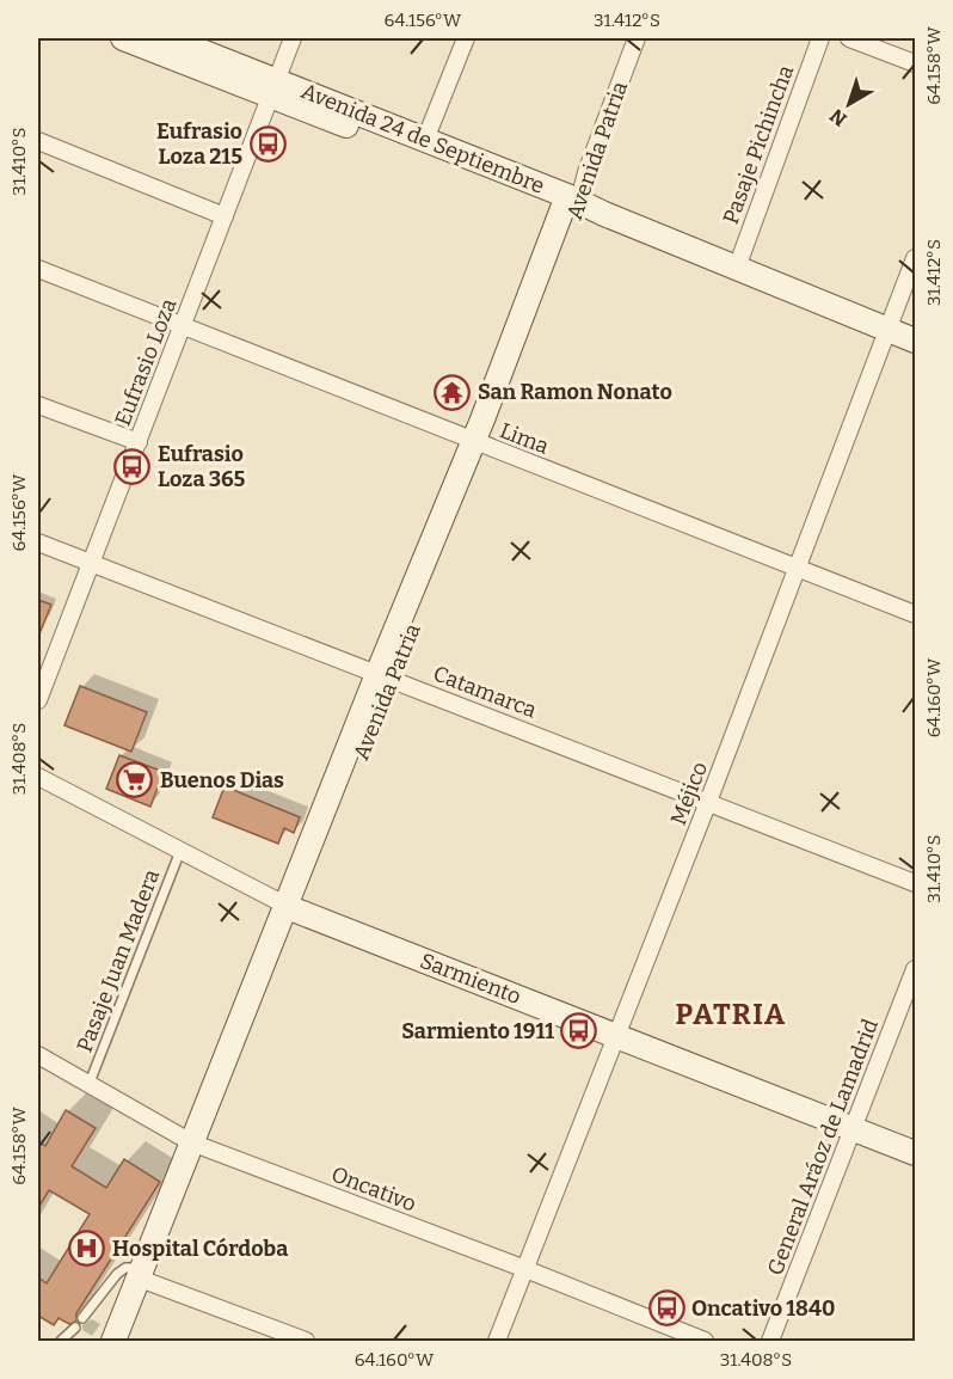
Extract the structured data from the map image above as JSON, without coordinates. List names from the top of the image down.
{
  "streets": {
    "main road": ["Avenida 24 de Septiembre", "Avenida Patria", "Sarmiento"],
    "street": [
      "Pasaje Pichincha",
      "Eufrasio Loza",
      "Lima",
      "Catamarca",
      "Méjico",
      "General Aráoz de Lamadrid",
      "Oncativo"
    ],
    "lane": ["Pasaje Juan Madera"]
  },
  "crossings": [
    ["Avenida 24 de Septiembre", "Pasaje Pichincha"],
    ["Avenida 24 de Septiembre", "Avenida Patria"],
    ["Avenida 24 de Septiembre", "Eufrasio Loza"],
    ["Avenida 24 de Septiembre", "Méjico"],
    ["Avenida Patria", "Lima"],
    ["Avenida Patria", "Catamarca"],
    ["Avenida Patria", "Sarmiento"],
    ["Avenida Patria", "Oncativo"],
    ["Eufrasio Loza", "Lima"],
    ["Eufrasio Loza", "Catamarca"],
    ["Lima", "Méjico"],
    ["Catamarca", "Méjico"],
    ["Méjico", "Sarmiento"],
    ["Méjico", "Oncativo"],
    ["Pasaje Juan Madera", "Sarmiento"],
    ["Pasaje Juan Madera", "Oncativo"],
    ["Sarmiento", "General Aráoz de Lamadrid"]
  ],
  "districts": ["PATRIA"],
  "places": {
    "bus stop": [
      "Eufrasio Loza 215",
      "Eufrasio Loza 365",
      "Sarmiento 1911",
      "Oncativo 1840"
    ],
    "temple": ["San Ramon Nonato"],
    "supermarket": ["Buenos Dias"],
    "hospital": ["Hospital Córdoba"]
  },
  "north": "bottom left",
  "coordinates": [
    "64.156°W",
    "31.412°S",
    "64.158°W",
    "31.410°S",
    "64.160°W",
    "31.408°S"
  ]
}
